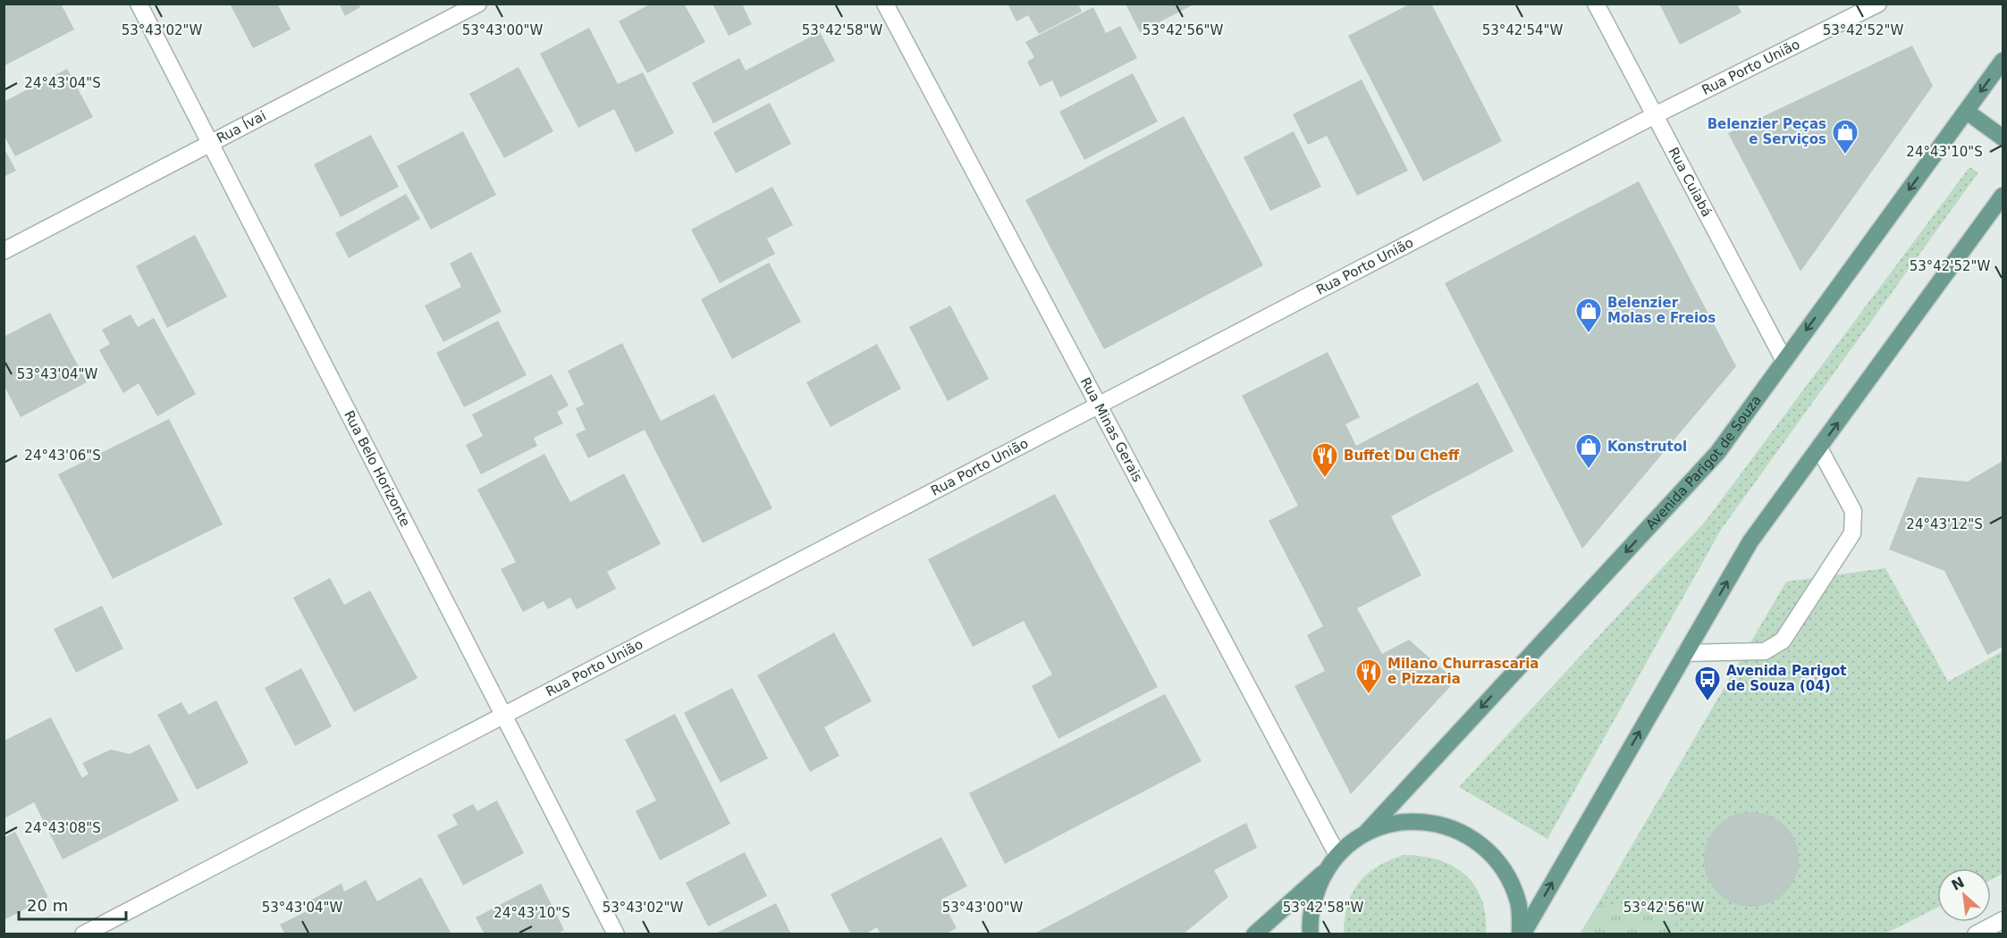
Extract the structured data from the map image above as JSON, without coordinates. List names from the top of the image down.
{
  "streets": {
    "main road": ["Avenida Parigot de Souza"],
    "street": [
      "Rua Porto União",
      "Rua Ívai",
      "Rua Cuiabá",
      "Rua Minas Gerais",
      "Rua Belo Horizonte"
    ]
  },
  "crossings": [
    ["Rua Porto União", "Rua Cuiabá"],
    ["Rua Porto União", "Rua Minas Gerais"],
    ["Rua Porto União", "Rua Belo Horizonte"],
    ["Rua Ívai", "Rua Belo Horizonte"],
    ["Rua Cuiabá", "Avenida Parigot de Souza"]
  ],
  "places": {
    "shop": ["Belenzier Peças e Serviços", "Belenzier Molas e Freios", "Konstrutol"],
    "restaurant": ["Buffet Du Cheff", "Milano Churrascaria e Pizzaria"],
    "bus stop": ["Avenida Parigot de Souza (04)"]
  },
  "scale_bar": "20 m",
  "north": "top left",
  "coordinates": [
    "53°43'02\"W",
    "53°43'00\"W",
    "53°42'58\"W",
    "53°42'56\"W",
    "53°42'54\"W",
    "53°42'52\"W",
    "24°43'04\"S",
    "24°43'10\"S",
    "53°43'04\"W",
    "24°43'06\"S",
    "24°43'12\"S",
    "24°43'08\"S"
  ]
}
